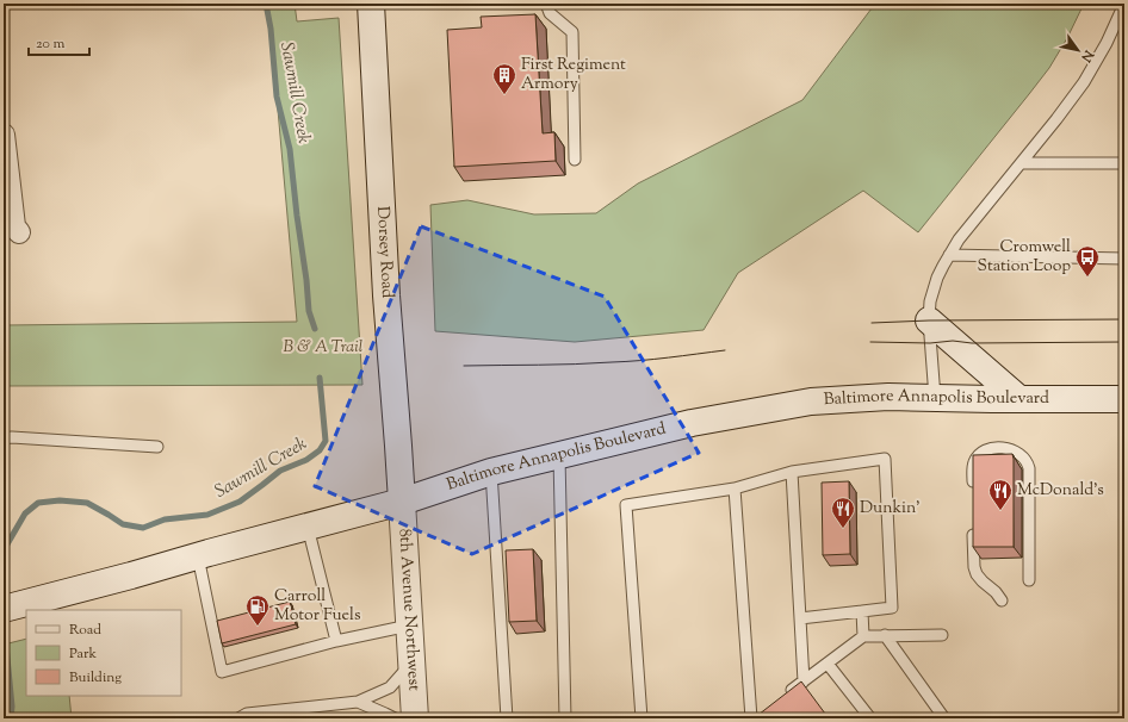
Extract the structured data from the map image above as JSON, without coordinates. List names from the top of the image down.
{
  "streets": {
    "main road": ["Dorsey Road", "Baltimore Annapolis Boulevard", "8th Avenue Northwest"]
  },
  "crossings": [
    ["Dorsey Road", "Baltimore Annapolis Boulevard"],
    ["Dorsey Road", "8th Avenue Northwest"],
    ["Baltimore Annapolis Boulevard", "8th Avenue Northwest"]
  ],
  "water": ["Sawmill Creek"],
  "parks": ["B & A Trail"],
  "places": {
    "building": ["First Regiment Armory"],
    "bus stop": ["Cromwell Station Loop"],
    "restaurant": ["McDonald's", "Dunkin'"],
    "fuel station": ["Carroll Motor Fuels"]
  },
  "legend": ["Road", "Park", "Building"],
  "scale_bar": "20 m",
  "north": "bottom right"
}
